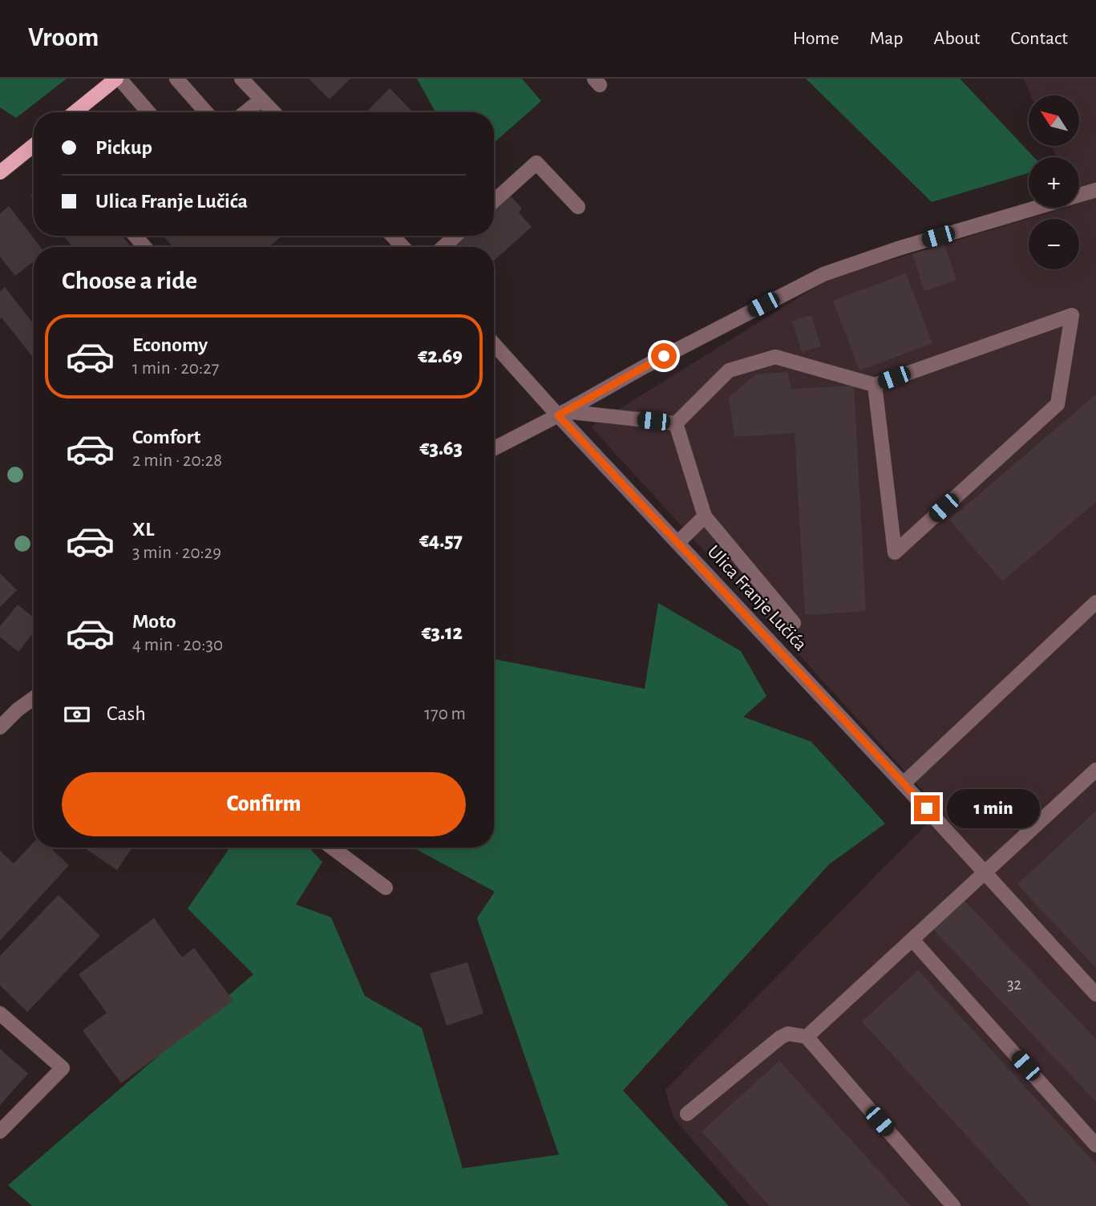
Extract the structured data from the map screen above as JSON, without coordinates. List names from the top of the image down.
{
  "streets": {
    "street": ["Ulica Franje Lučića"]
  },
  "house_numbers": ["32"],
  "north": "top left",
  "page": {
    "header": "Vroom",
    "nav": [
      "Home",
      "Map",
      "About",
      "Contact"
    ],
    "map_buttons": ["+", "−"],
    "banner": ["Pickup", "Ulica Franje Lučića"],
    "heading": "Choose a ride",
    "list": [
      {
        "name": "Economy",
        "note": "1 min · 20:27",
        "value": "€2.69"
      },
      {
        "name": "Comfort",
        "note": "2 min · 20:28",
        "value": "€3.63"
      },
      {
        "name": "XL",
        "note": "3 min · 20:29",
        "value": "€4.57"
      },
      {
        "name": "Moto",
        "note": "4 min · 20:30",
        "value": "€3.12"
      }
    ],
    "pay": ["Cash", "170 m"],
    "buttons": "Confirm",
    "bubble": "1 min"
  }
}
